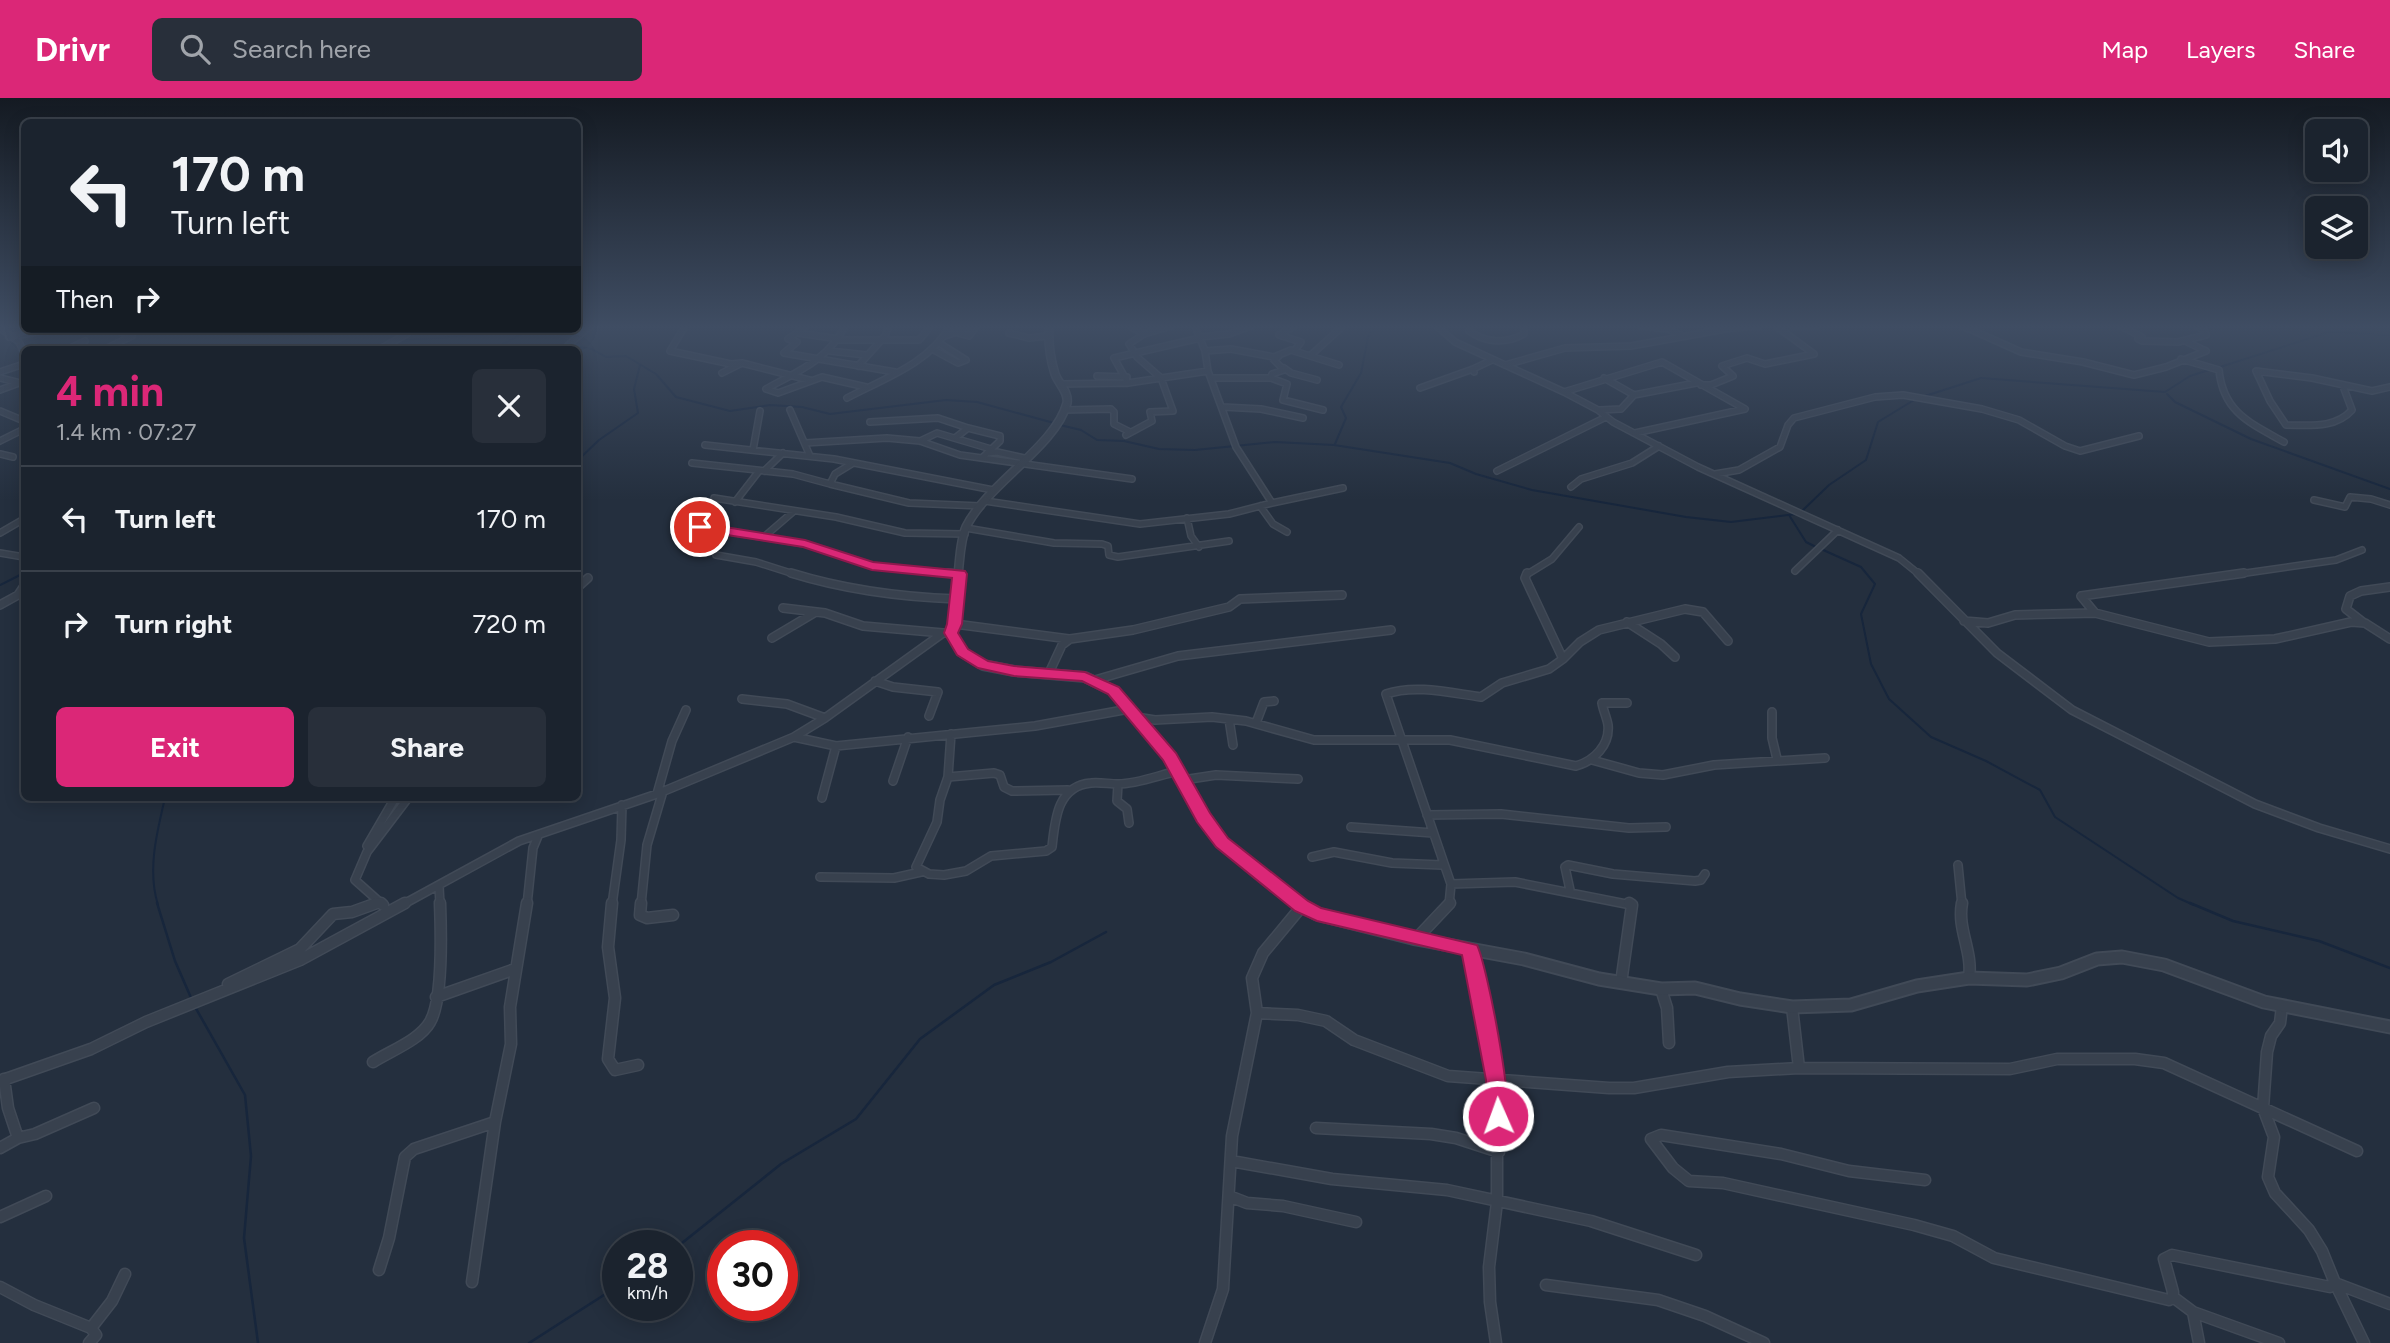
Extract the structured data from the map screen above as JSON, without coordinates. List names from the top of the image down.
{
  "page": {
    "header": "Drivr",
    "search": "Search here",
    "nav": ["Map", "Layers", "Share"],
    "turn": ["170 m", "Turn left"],
    "then": "Then",
    "heading": ["4 min", "1.4 km · 07:27"],
    "list": [
      {
        "name": "Turn left",
        "value": "170 m"
      },
      {
        "name": "Turn right",
        "value": "720 m"
      }
    ],
    "buttons": ["Exit", "Share"],
    "speed": "28 km/h",
    "limit": "30"
  }
}
